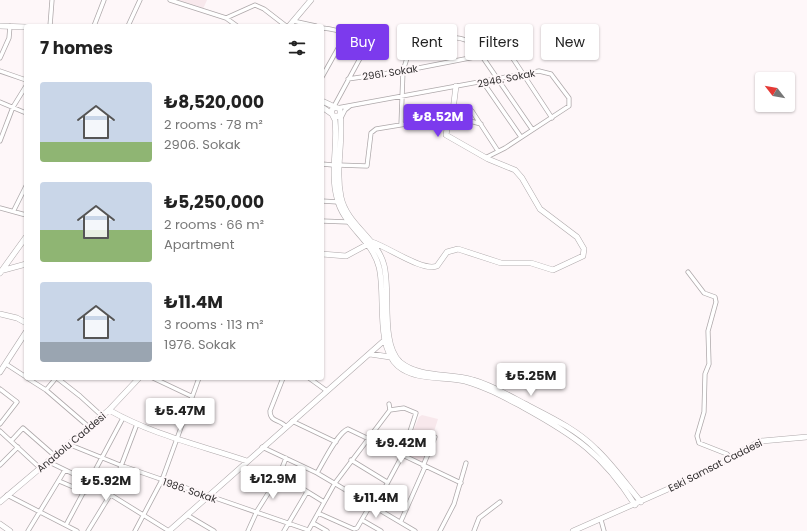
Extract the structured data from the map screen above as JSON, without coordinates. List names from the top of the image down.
{
  "streets": {
    "street": [
      "2961. Sokak",
      "2946. Sokak",
      "Anadolu Caddesi",
      "Eski Samsat Caddesi",
      "1986. Sokak"
    ]
  },
  "crossings": [
    ["Anadolu Caddesi", "1986. Sokak"]
  ],
  "north": "top left",
  "page": {
    "chip": [
      "Buy",
      "Rent",
      "Filters",
      "New"
    ],
    "heading": "7 homes",
    "list": [
      {
        "name": "₺8,520,000",
        "note": "2 rooms · 78 m² · 2906. Sokak"
      },
      {
        "name": "₺5,250,000",
        "note": "2 rooms · 66 m² · Apartment"
      },
      {
        "name": "₺11.4M",
        "note": "3 rooms · 113 m² · 1976. Sokak"
      }
    ],
    "price": [
      "₺8.52M",
      "₺5.25M",
      "₺5.47M",
      "₺9.42M",
      "₺12.9M",
      "₺5.92M",
      "₺11.4M"
    ]
  }
}
